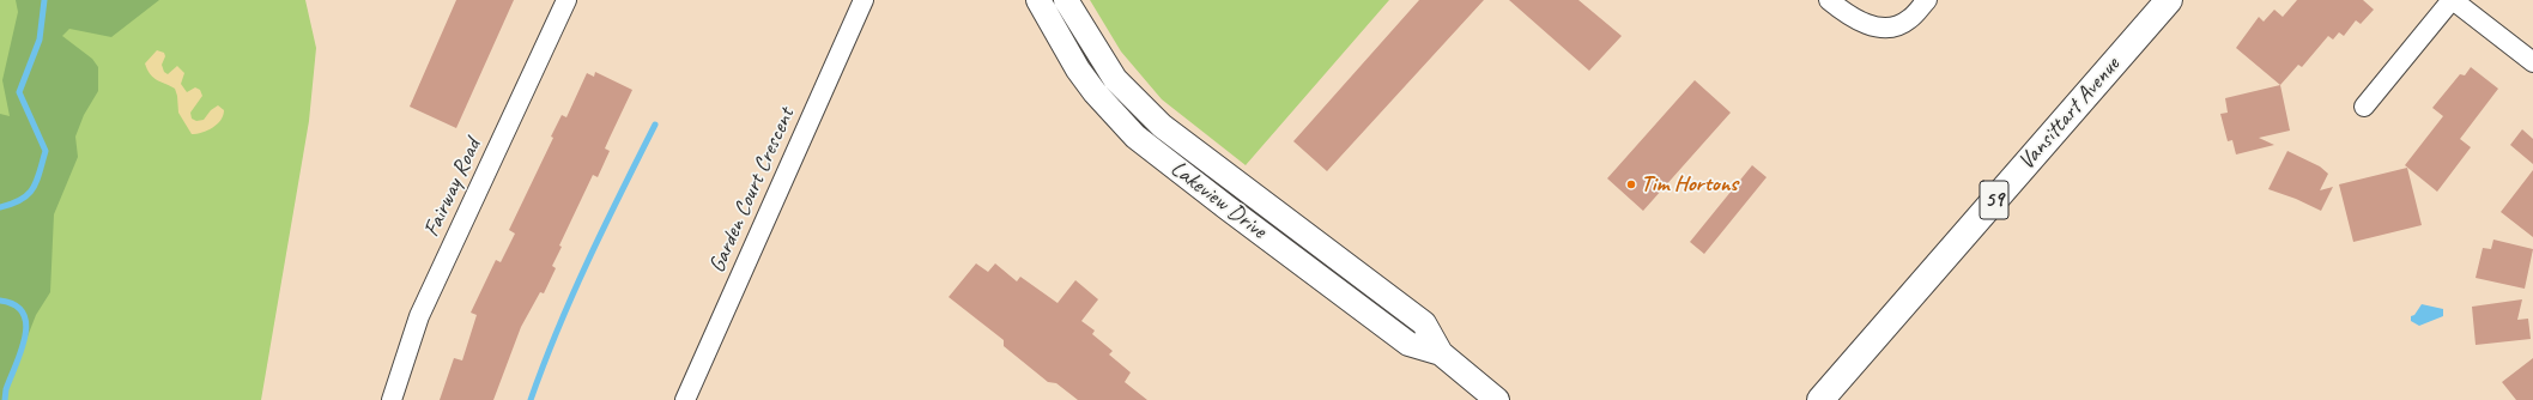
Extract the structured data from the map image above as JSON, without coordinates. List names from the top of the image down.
{
  "streets": {
    "main road": ["Vansittart Avenue", "59"],
    "street": ["Fairway Road", "Garden Court Crescent", "Lakeview Drive"]
  },
  "places": ["Tim Hortons"]
}
